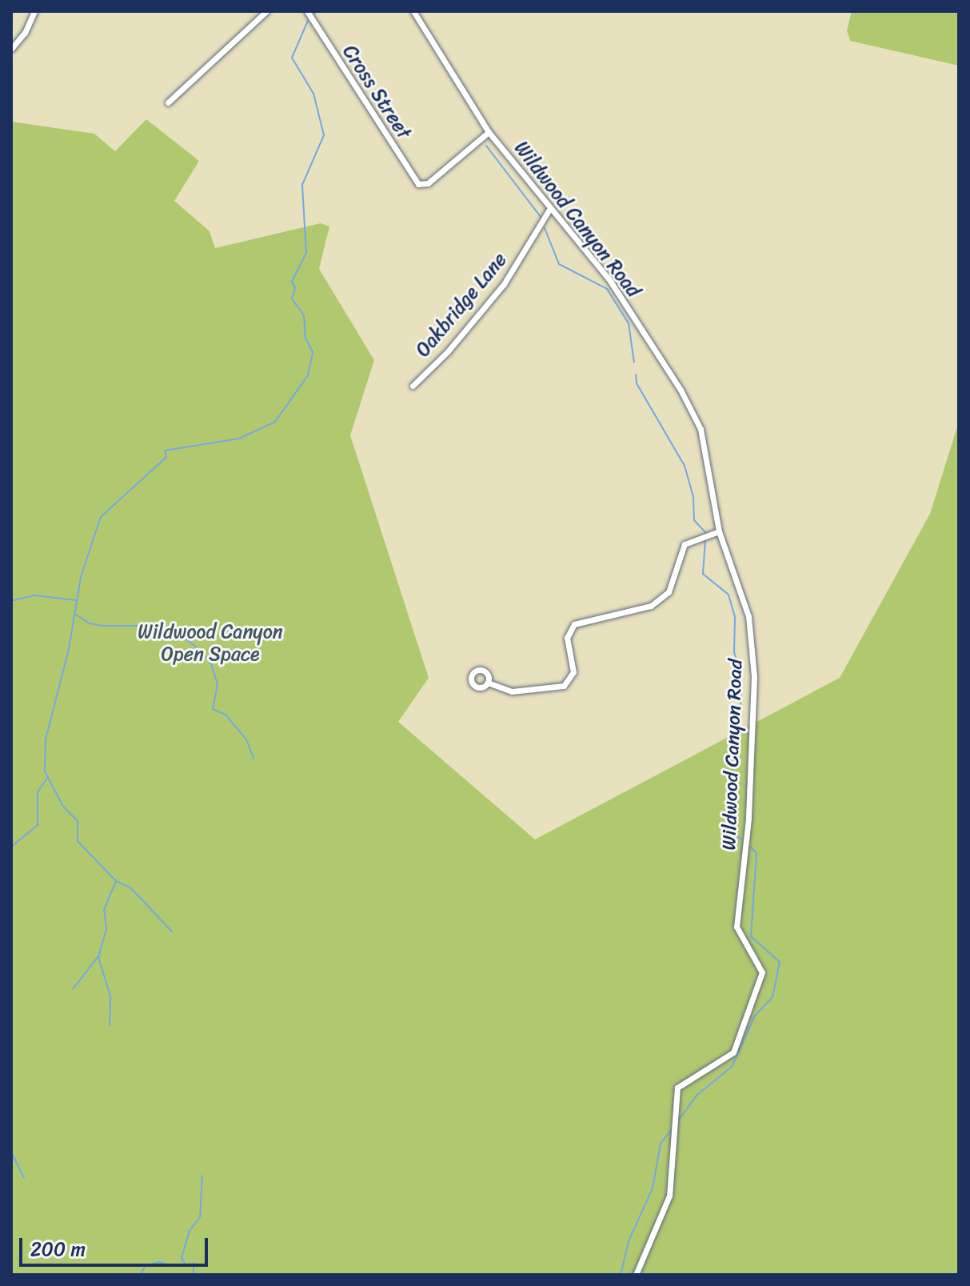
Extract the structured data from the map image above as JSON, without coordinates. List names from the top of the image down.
{
  "streets": {
    "street": ["Cross Street", "Wildwood Canyon Road", "Oakbridge Lane"]
  },
  "crossings": [
    ["Cross Street", "Wildwood Canyon Road"],
    ["Wildwood Canyon Road", "Oakbridge Lane"]
  ],
  "parks": ["Wildwood Canyon Open Space"],
  "scale_bar": "200 m"
}
